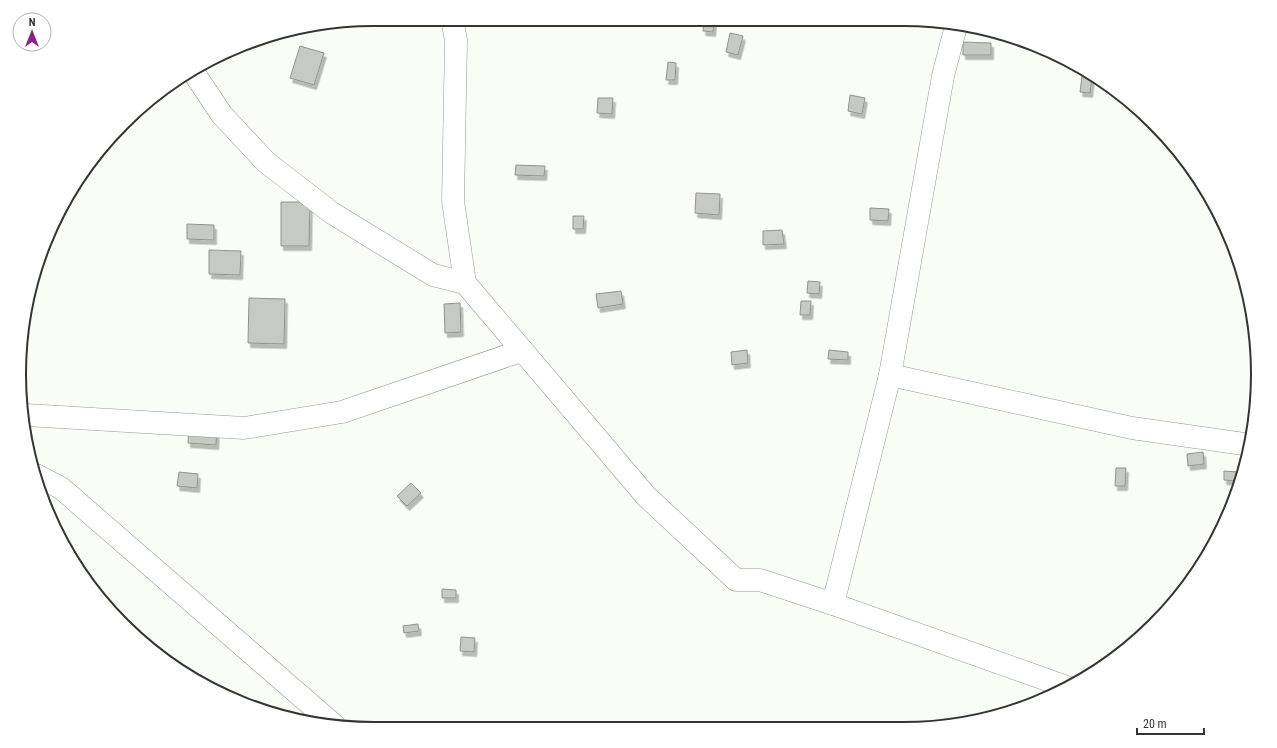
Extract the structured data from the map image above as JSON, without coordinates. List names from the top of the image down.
{
  "scale_bar": "20 m",
  "north": "top"
}
